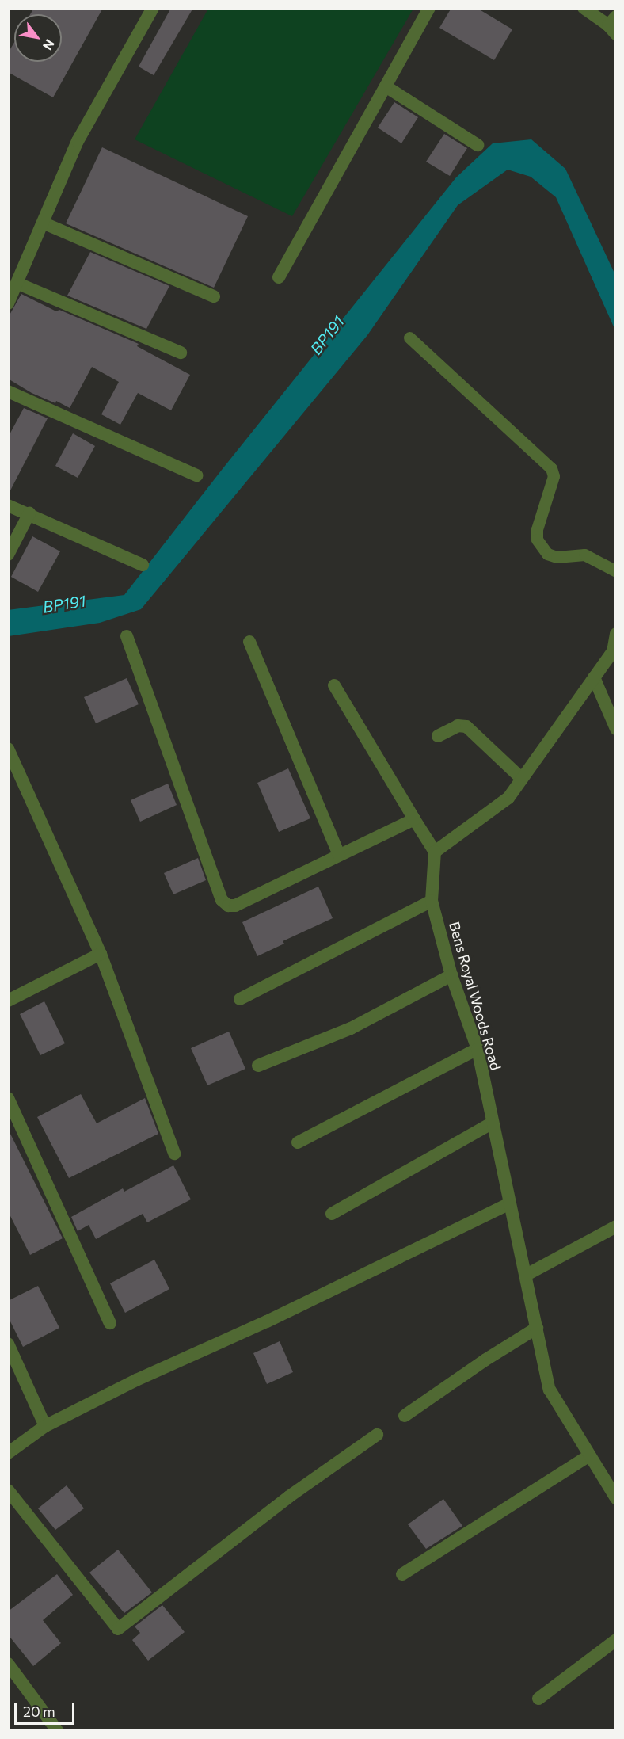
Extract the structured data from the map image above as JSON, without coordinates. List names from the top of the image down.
{
  "streets": {
    "street": ["Bens Royal Woods Road"]
  },
  "water": ["BP191"],
  "scale_bar": "20 m",
  "north": "bottom right"
}
